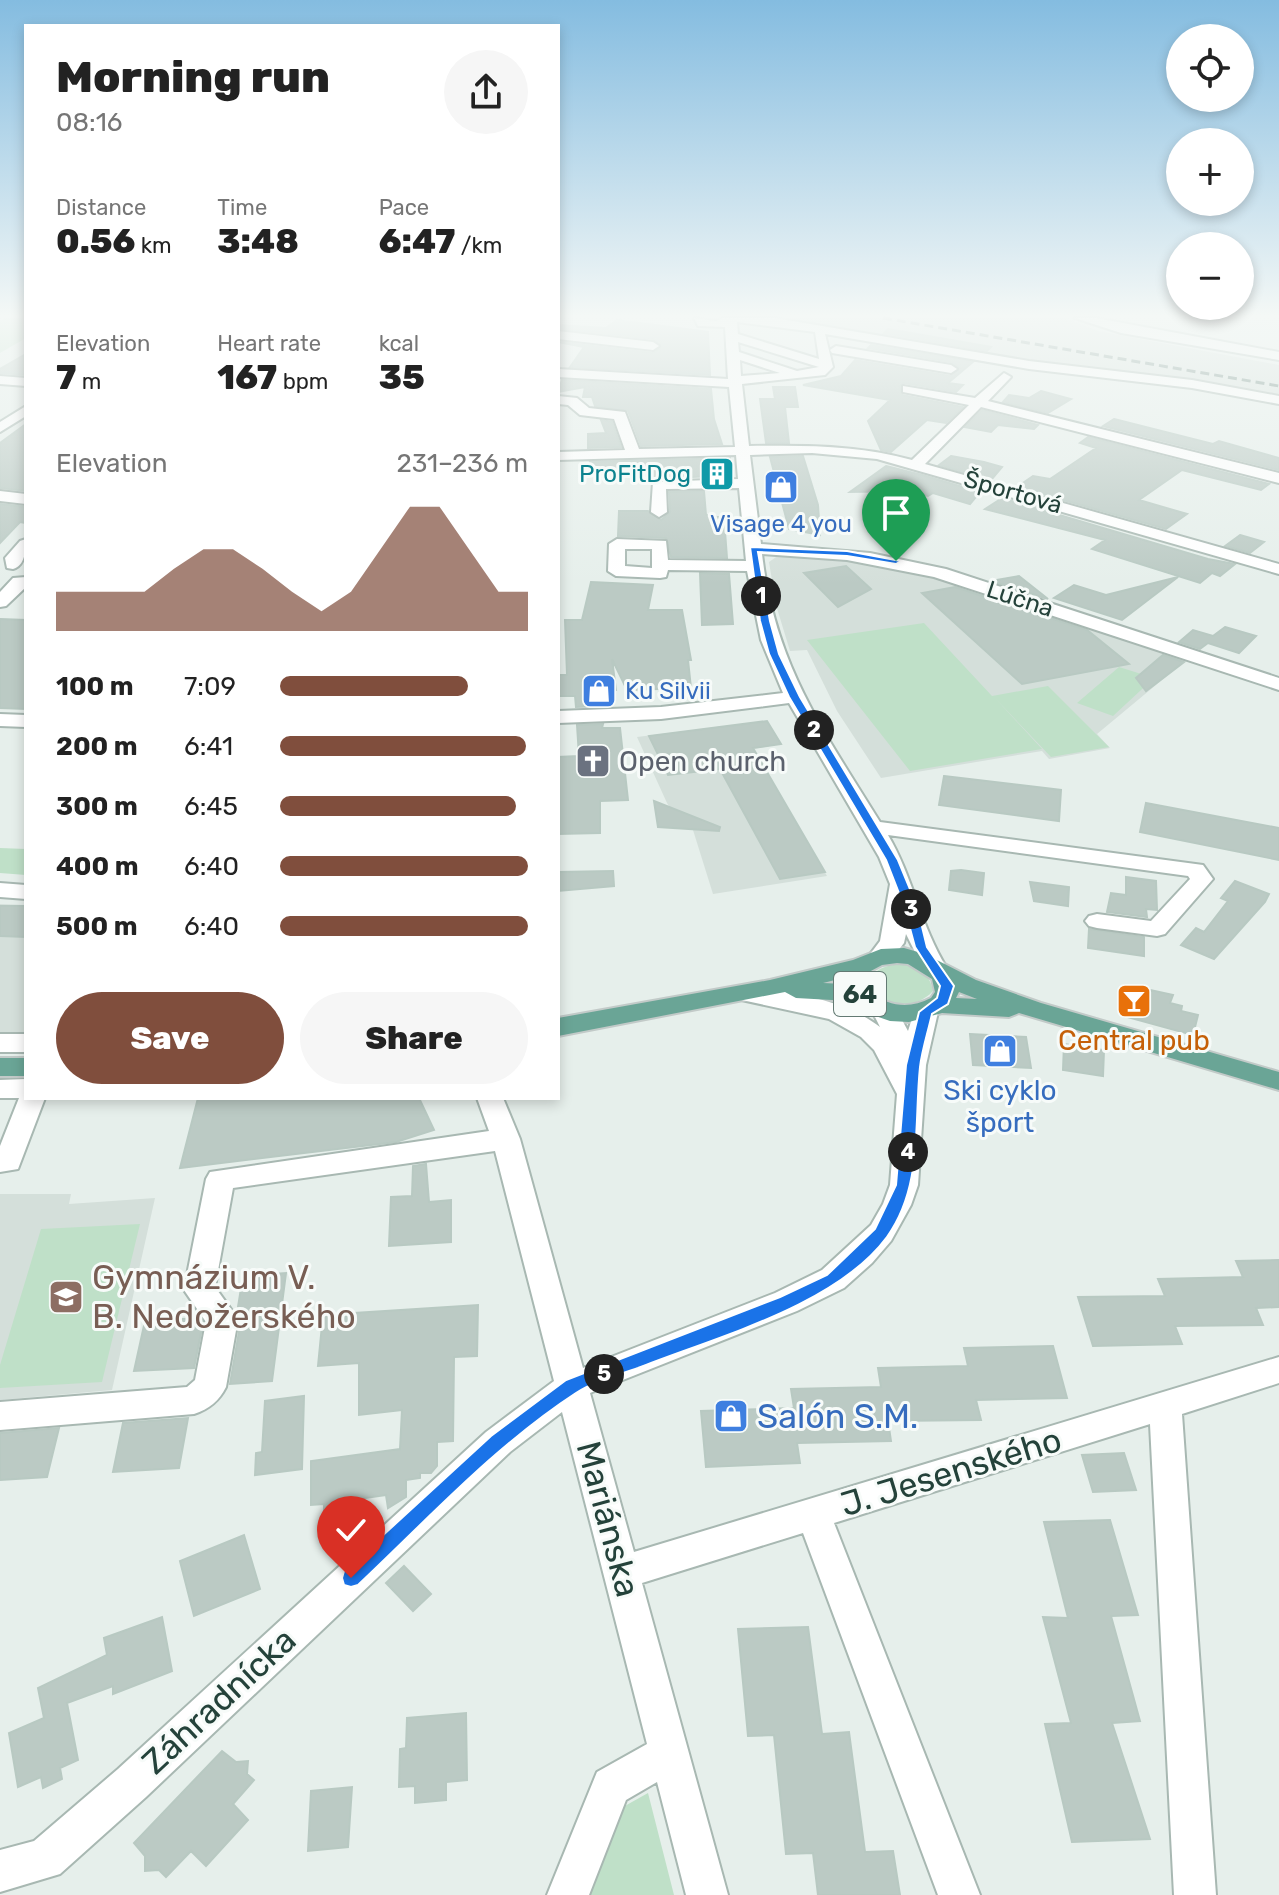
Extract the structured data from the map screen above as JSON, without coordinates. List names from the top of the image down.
{
  "streets": {
    "main road": ["64"],
    "street": [
      "Športová",
      "Lúčna",
      "J. Jesenského",
      "Mariánska",
      "Záhradnícka"
    ]
  },
  "crossings": [
    ["64", "Záhradnícka"],
    ["J. Jesenského", "Mariánska"],
    ["Mariánska", "Záhradnícka"]
  ],
  "places": {
    "building": ["ProFitDog"],
    "shop": [
      "Visage 4 you",
      "Ku Silvii",
      "Ski cyklo šport",
      "Salón S.M."
    ],
    "church": ["Open church"],
    "bar": ["Central pub"],
    "school or university": ["Gymnázium V. B. Nedožerského"]
  },
  "page": {
    "map_buttons": ["+", "−"],
    "heading": ["Morning run", "08:16"],
    "stats": [
      ["Distance", "0.56 km"],
      ["Time", "3:48"],
      ["Pace", "6:47 /km"],
      ["Elevation", "7 m"],
      ["Heart rate", "167 bpm"],
      ["kcal", "35"]
    ],
    "chart": ["Elevation", "231–236 m"],
    "pins": [
      "1",
      "2",
      "3",
      "4",
      "5"
    ],
    "list": [
      {
        "name": "100 m",
        "note": "7:09"
      },
      {
        "name": "200 m",
        "note": "6:41"
      },
      {
        "name": "300 m",
        "note": "6:45"
      },
      {
        "name": "400 m",
        "note": "6:40"
      },
      {
        "name": "500 m",
        "note": "6:40"
      }
    ],
    "buttons": ["Save", "Share"]
  }
}
